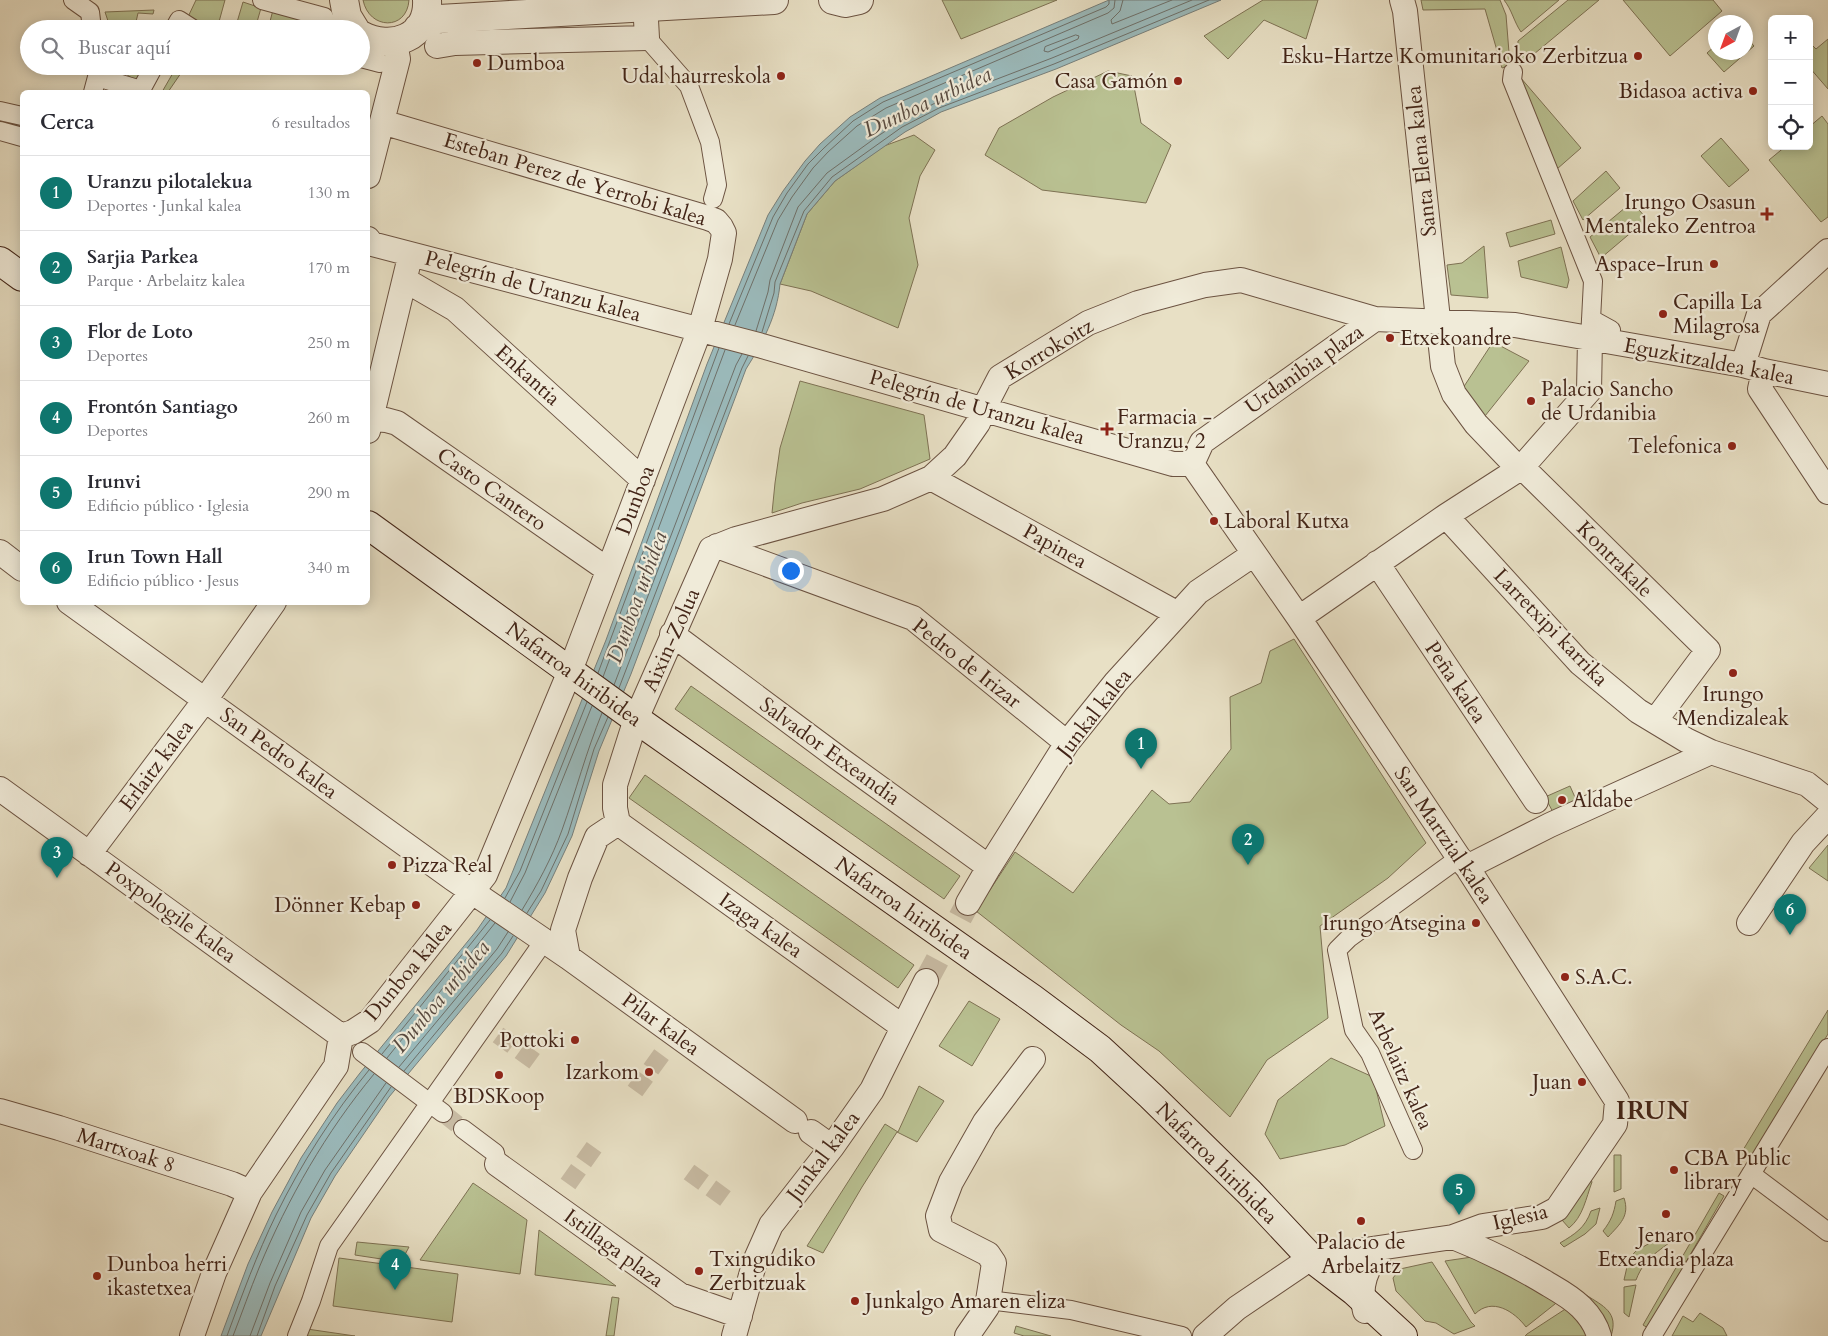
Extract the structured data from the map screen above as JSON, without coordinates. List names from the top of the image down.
{
  "streets": {
    "main road": ["Nafarroa hiribidea"],
    "street": [
      "Santa Elena kalea",
      "Esteban Perez de Yerrobi kalea",
      "Pelegrín de Uranzu kalea",
      "Korrokoitz",
      "Eguzkitzaldea kalea",
      "Urdanibia plaza",
      "Enkantia",
      "Casto Cantero",
      "Dunboa",
      "Papinea",
      "Kontrakale",
      "Larretxipi karrika",
      "Aixin-Zolua",
      "Pedro de Irizar",
      "Peña kalea",
      "Junkal kalea",
      "Salvador Etxeandia",
      "San Pedro kalea",
      "Erlaitz kalea",
      "San Martzial kalea",
      "Poxpologile kalea",
      "Izaga kalea",
      "Dunboa kalea",
      "Pilar kalea",
      "Arbelaitz kalea",
      "Martxoak 8",
      "Iglesia",
      "Istillaga plaza"
    ]
  },
  "crossings": [
    ["Santa Elena kalea", "Eguzkitzaldea kalea"],
    ["Santa Elena kalea", "Urdanibia plaza"],
    ["Esteban Perez de Yerrobi kalea", "Pelegrín de Uranzu kalea"],
    ["Esteban Perez de Yerrobi kalea", "Dunboa"],
    ["Pelegrín de Uranzu kalea", "Korrokoitz"],
    ["Pelegrín de Uranzu kalea", "Urdanibia plaza"],
    ["Pelegrín de Uranzu kalea", "Dunboa"],
    ["Korrokoitz", "Urdanibia plaza"],
    ["Korrokoitz", "Papinea"],
    ["Korrokoitz", "Aixin-Zolua"],
    ["Korrokoitz", "Pedro de Irizar"],
    ["Eguzkitzaldea kalea", "Urdanibia plaza"],
    ["Enkantia", "Dunboa"],
    ["Casto Cantero", "Dunboa"],
    ["Dunboa", "Nafarroa hiribidea"],
    ["Dunboa", "Dunboa kalea"],
    ["Papinea", "Junkal kalea"],
    ["Kontrakale", "Larretxipi karrika"],
    ["Aixin-Zolua", "Pedro de Irizar"],
    ["Aixin-Zolua", "Nafarroa hiribidea"],
    ["Aixin-Zolua", "Salvador Etxeandia"],
    ["Aixin-Zolua", "Izaga kalea"],
    ["Pedro de Irizar", "Junkal kalea"],
    ["Nafarroa hiribidea", "Dunboa kalea"],
    ["Nafarroa hiribidea", "Iglesia"],
    ["Junkal kalea", "Salvador Etxeandia"],
    ["Junkal kalea", "San Martzial kalea"],
    ["Junkal kalea", "Izaga kalea"],
    ["Junkal kalea", "Pilar kalea"],
    ["Junkal kalea", "Istillaga plaza"],
    ["San Pedro kalea", "Erlaitz kalea"],
    ["San Pedro kalea", "Dunboa kalea"],
    ["San Pedro kalea", "Pilar kalea"],
    ["Erlaitz kalea", "Poxpologile kalea"],
    ["San Martzial kalea", "Arbelaitz kalea"],
    ["San Martzial kalea", "Iglesia"],
    ["Poxpologile kalea", "Dunboa kalea"],
    ["Dunboa kalea", "Martxoak 8"]
  ],
  "districts": ["IRUN"],
  "water": ["Dunboa urbidea"],
  "places": {
    "other": [
      "Esku-Hartze Komunitarioko Zerbitzua",
      "Dumboa",
      "Udal haurreskola",
      "Casa Gamón",
      "Bidasoa activa",
      "Aspace-Irun",
      "Capilla La Milagrosa",
      "Etxekoandre",
      "Palacio Sancho de Urdanibia",
      "Telefonica",
      "Laboral Kutxa",
      "Irungo Mendizaleak",
      "Aldabe",
      "Pizza Real",
      "Dönner Kebap",
      "Irungo Atsegina",
      "S.A.C.",
      "Pottoki",
      "Izarkom",
      "BDSKoop",
      "Juan",
      "CBA Public library",
      "Jenaro Etxeandia plaza",
      "Palacio de Arbelaitz",
      "Txingudiko Zerbitzuak",
      "Dunboa herri ikastetxea",
      "Junkalgo Amaren eliza"
    ],
    "health": ["Irungo Osasun Mentaleko Zentroa", "Farmacia - Uranzu, 2"]
  },
  "north": "bottom left",
  "page": {
    "map_buttons": ["+", "−"],
    "search": "Buscar aquí",
    "heading": ["Cerca", "6 resultados"],
    "list": [
      {
        "mark": "1",
        "name": "Uranzu pilotalekua",
        "note": "Deportes · Junkal kalea",
        "value": "130 m"
      },
      {
        "mark": "2",
        "name": "Sarjia Parkea",
        "note": "Parque · Arbelaitz kalea",
        "value": "170 m"
      },
      {
        "mark": "3",
        "name": "Flor de Loto",
        "note": "Deportes",
        "value": "250 m"
      },
      {
        "mark": "4",
        "name": "Frontón Santiago",
        "note": "Deportes",
        "value": "260 m"
      },
      {
        "mark": "5",
        "name": "Irunvi",
        "note": "Edificio público · Iglesia",
        "value": "290 m"
      },
      {
        "mark": "6",
        "name": "Irun Town Hall",
        "note": "Edificio público · Jesus",
        "value": "340 m"
      }
    ],
    "pins": [
      "1",
      "2",
      "3",
      "6",
      "5",
      "4"
    ]
  }
}
